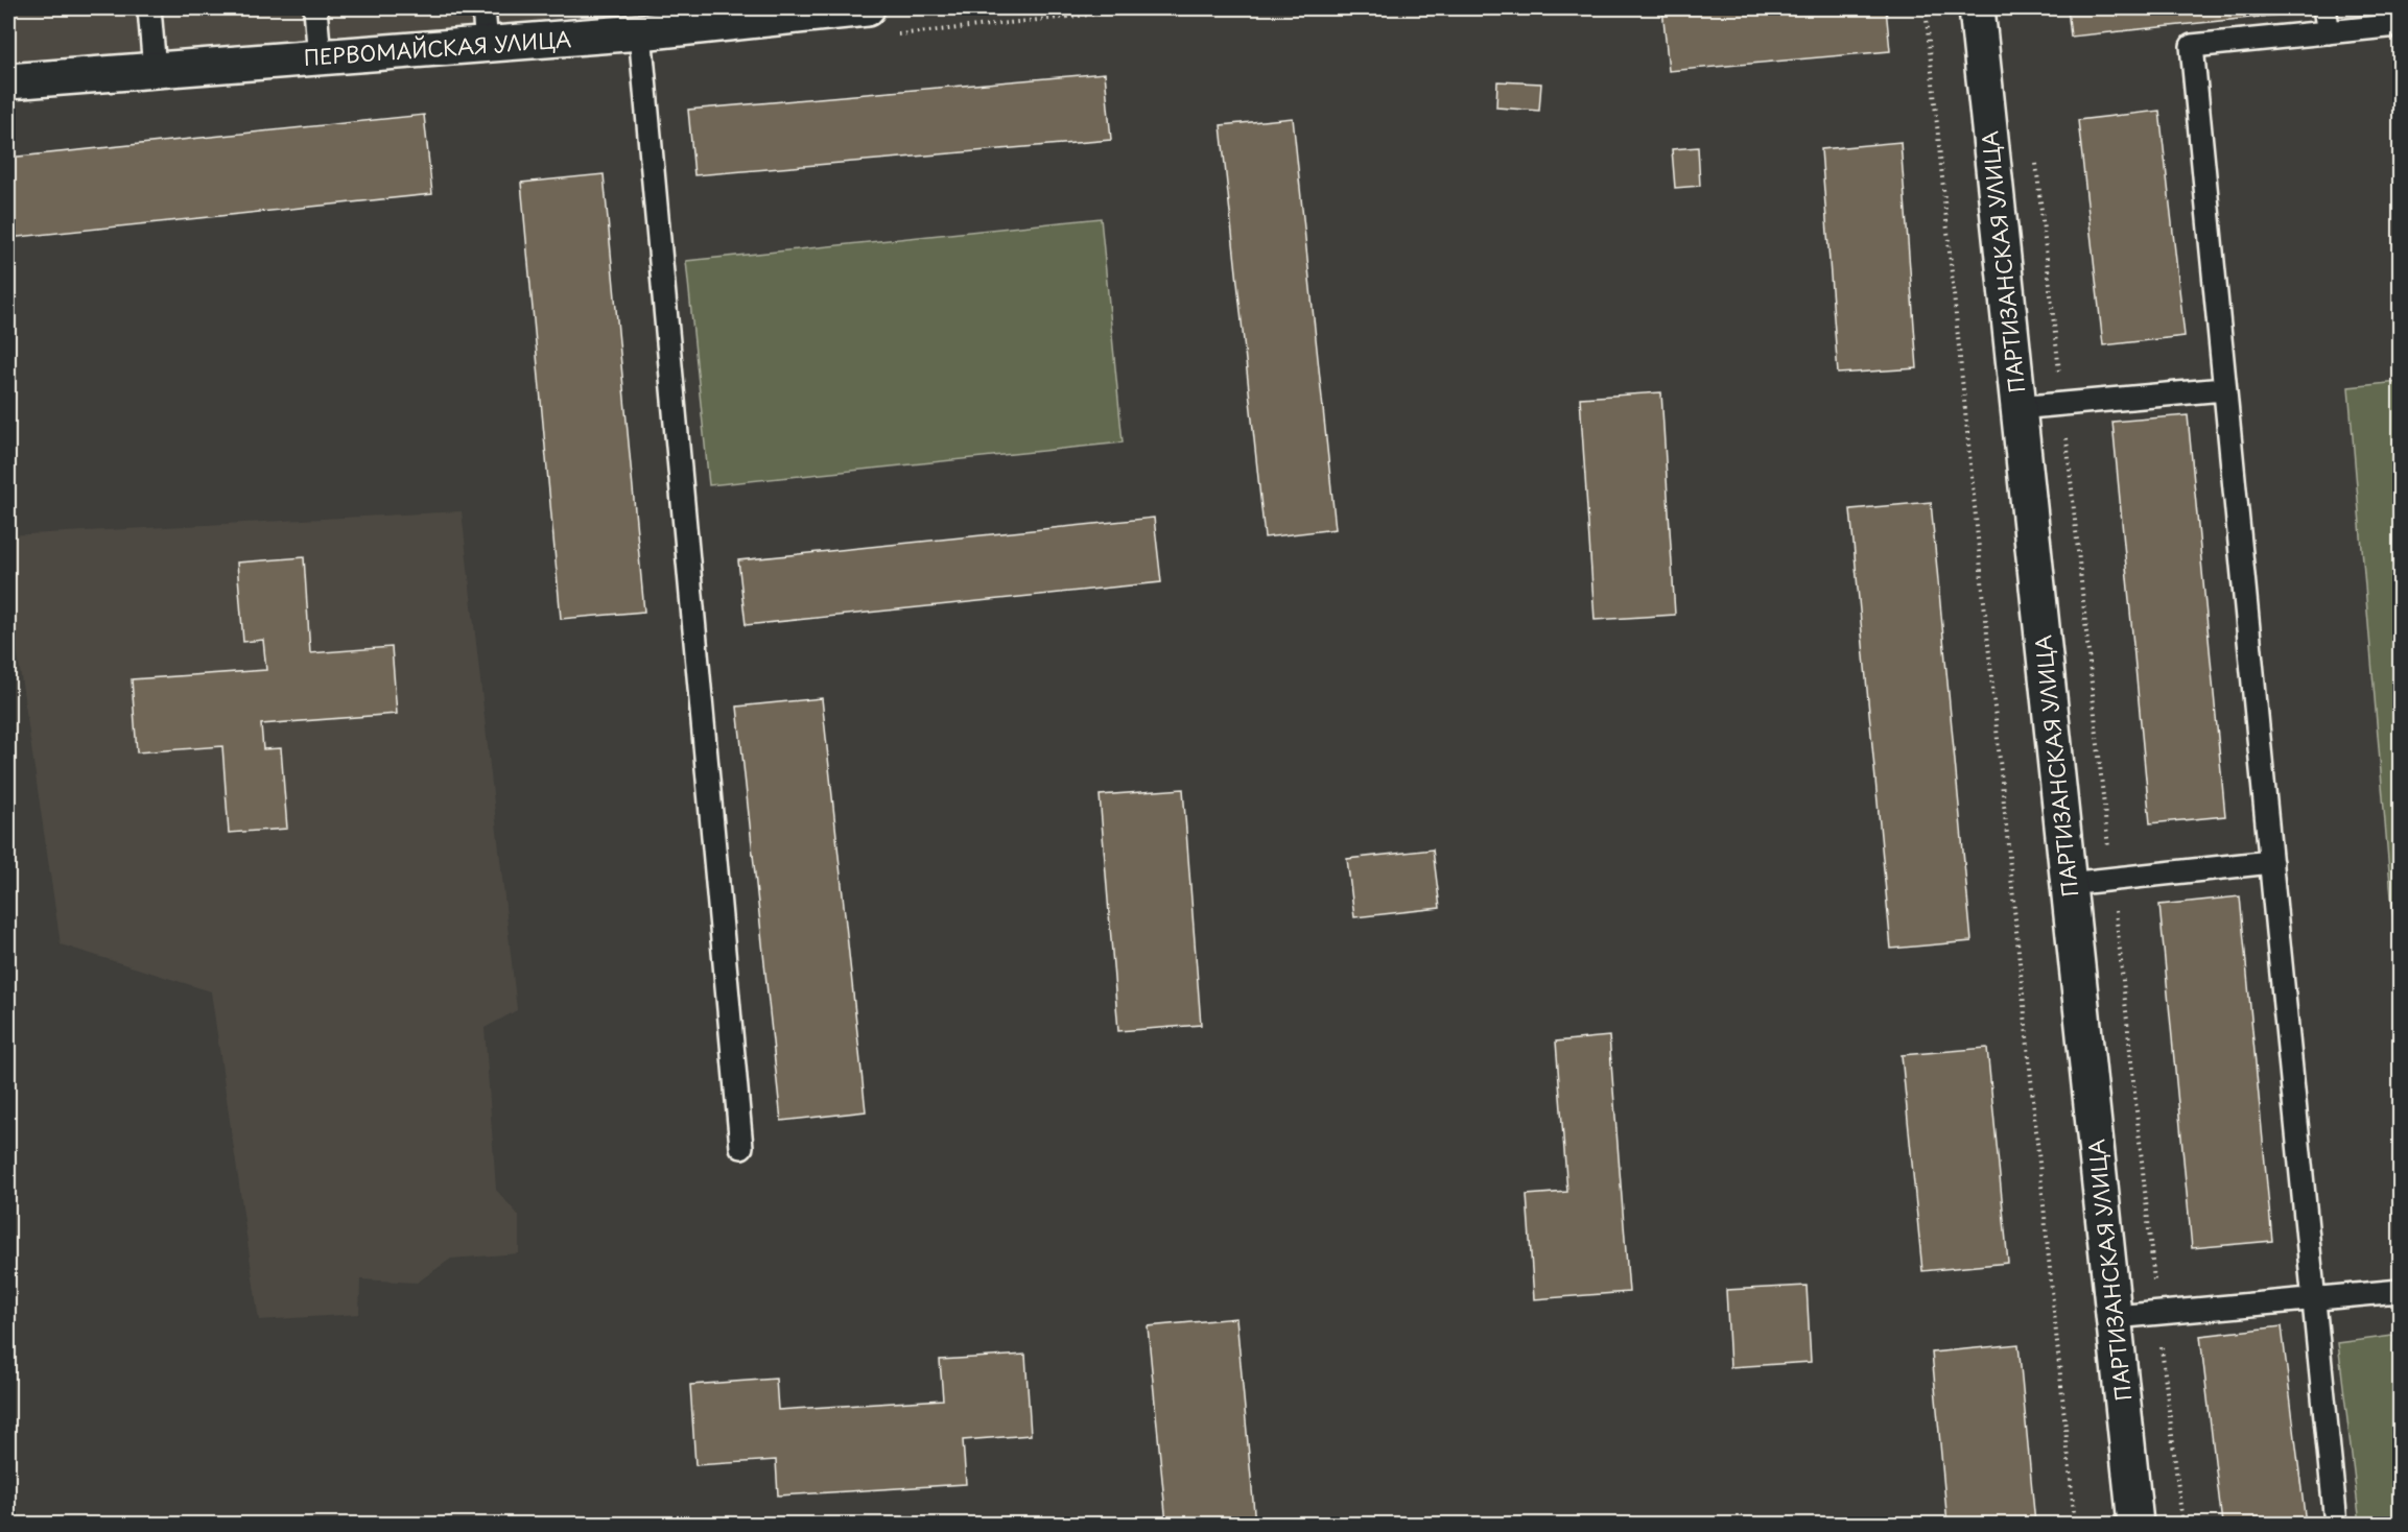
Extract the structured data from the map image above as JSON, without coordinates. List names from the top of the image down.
{
  "streets": {
    "street": ["ПЕРВОМАЙСКАЯ УЛИЦА", "ПАРТИЗАНСКАЯ УЛИЦА"]
  }
}
